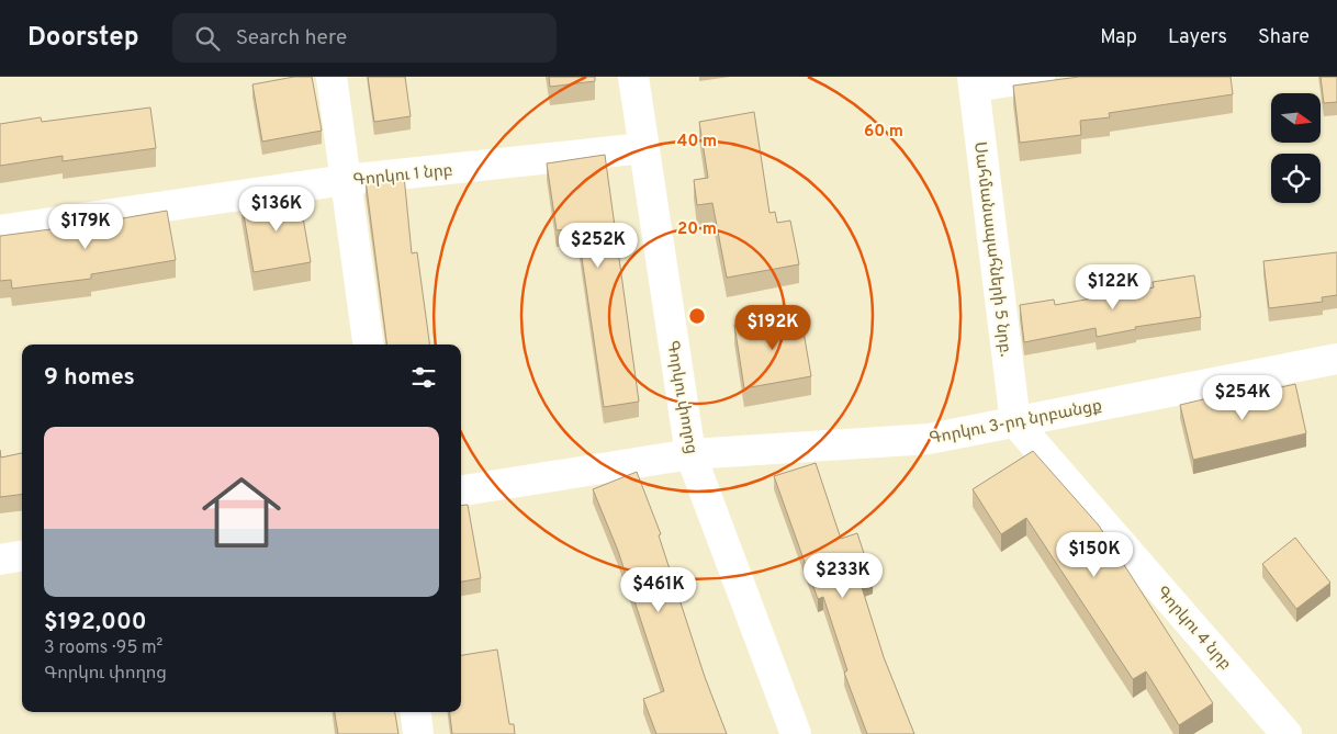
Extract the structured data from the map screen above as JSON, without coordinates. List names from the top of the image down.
{
  "streets": {
    "street": [
      "Գորկու 1 նրբ",
      "Սահմանապահների 5 նրբ.",
      "Գորկու փողոց",
      "Գորկու 3-րդ նրբանցք",
      "Գորկու 4 նրբ"
    ]
  },
  "crossings": [
    ["Գորկու 1 նրբ", "Գորկու փողոց"],
    ["Սահմանապահների 5 նրբ.", "Գորկու 3-րդ նրբանցք"],
    ["Սահմանապահների 5 նրբ.", "Գորկու 4 նրբ"],
    ["Գորկու փողոց", "Գորկու 3-րդ նրբանցք"],
    ["Գորկու 3-րդ նրբանցք", "Գորկու 4 նրբ"]
  ],
  "north": "right",
  "page": {
    "header": "Doorstep",
    "search": "Search here",
    "nav": ["Map", "Layers", "Share"],
    "price": [
      "$136K",
      "$179K",
      "$252K",
      "$122K",
      "$192K",
      "$254K",
      "$150K",
      "$233K",
      "$461K"
    ],
    "heading": "9 homes",
    "list": [
      {
        "name": "$192,000",
        "note": "3 rooms · 95 m² · Գորկու փողոց"
      }
    ]
  },
  "rings": ["60 m", "40 m", "20 m"]
}
